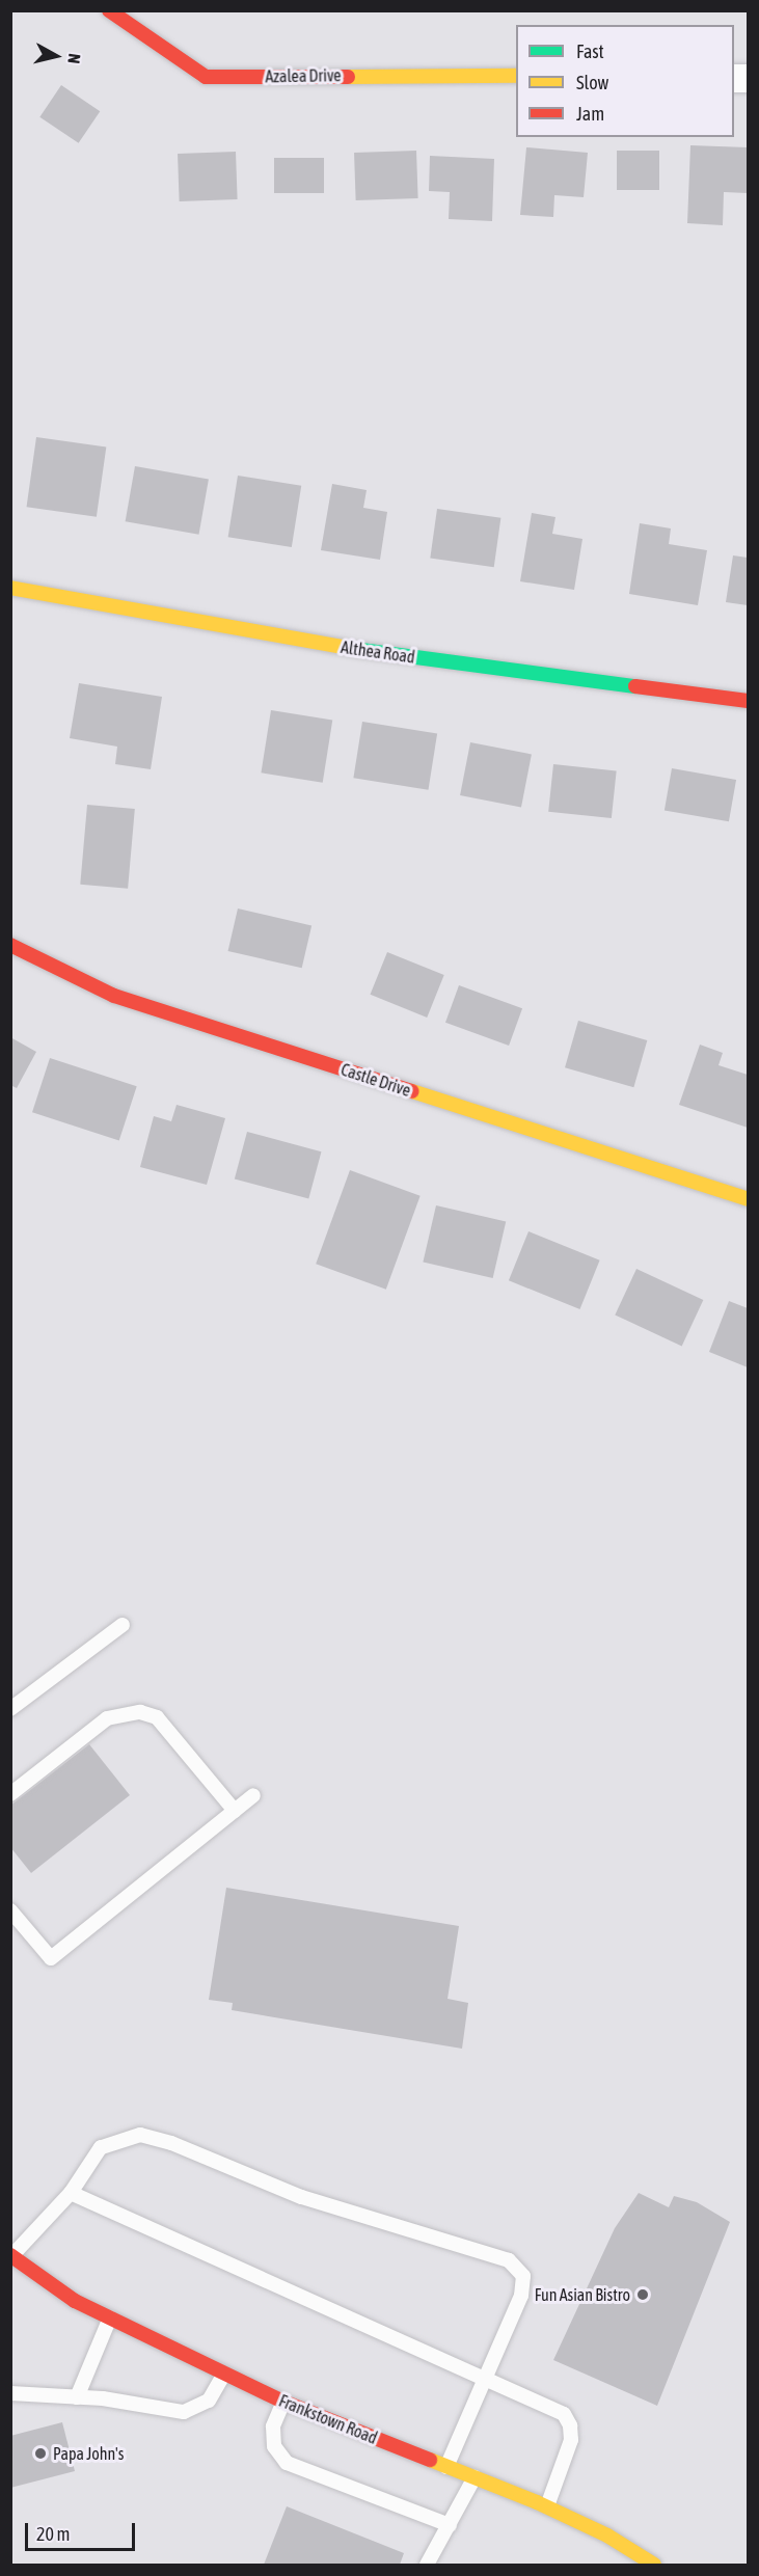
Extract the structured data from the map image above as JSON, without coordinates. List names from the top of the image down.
{
  "streets": {
    "street": [
      "Azalea Drive",
      "Althea Road",
      "Castle Drive",
      "Frankstown Road"
    ]
  },
  "places": ["Fun Asian Bistro", "Papa John's"],
  "legend": ["Fast", "Slow", "Jam"],
  "scale_bar": "20 m",
  "north": "right"
}
